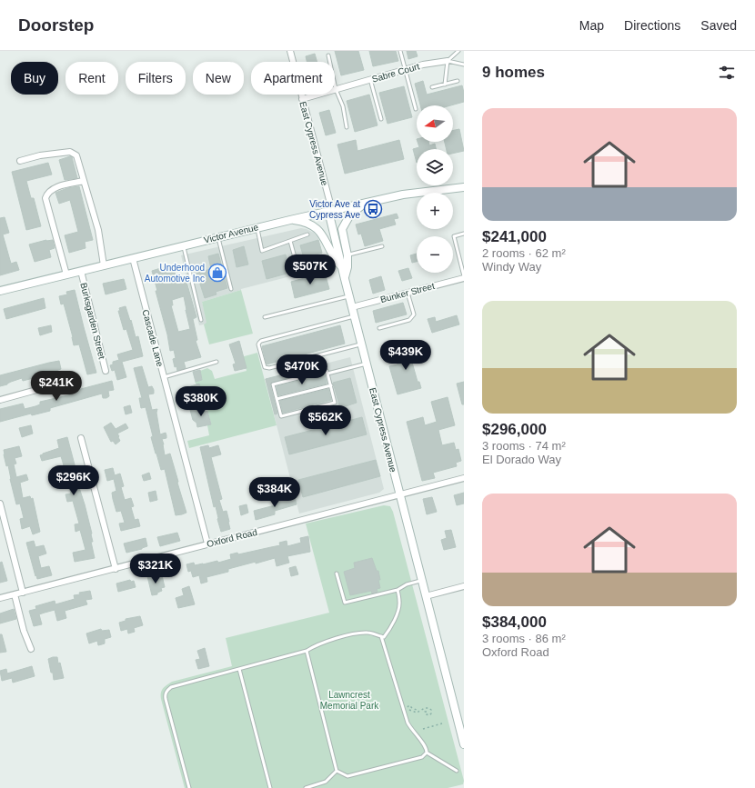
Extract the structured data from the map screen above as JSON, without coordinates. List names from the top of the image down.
{
  "streets": {
    "main road": ["East Cypress Avenue", "Victor Avenue"],
    "street": [
      "Sabre Court",
      "Bunker Street",
      "Burksgarden Street",
      "Cascade Lane",
      "Oxford Road"
    ]
  },
  "crossings": [
    ["Sabre Court", "East Cypress Avenue"],
    ["East Cypress Avenue", "Victor Avenue"],
    ["East Cypress Avenue", "Bunker Street"],
    ["East Cypress Avenue", "Oxford Road"],
    ["Victor Avenue", "Burksgarden Street"],
    ["Victor Avenue", "Cascade Lane"],
    ["Cascade Lane", "Oxford Road"]
  ],
  "parks": ["Lawncrest Memorial Park"],
  "places": {
    "bus stop": ["Victor Ave at Cypress Ave"],
    "shop": ["Underhood Automotive Inc"]
  },
  "north": "left",
  "page": {
    "header": "Doorstep",
    "nav": ["Map", "Directions", "Saved"],
    "heading": "9 homes",
    "chip": [
      "Buy",
      "Rent",
      "Filters",
      "New",
      "Apartment"
    ],
    "list": [
      {
        "name": "$241,000",
        "note": "2 rooms · 62 m² · Windy Way"
      },
      {
        "name": "$296,000",
        "note": "3 rooms · 74 m² · El Dorado Way"
      },
      {
        "name": "$384,000",
        "note": "3 rooms · 86 m² · Oxford Road"
      }
    ],
    "map_buttons": ["+", "−"],
    "price": [
      "$507K",
      "$439K",
      "$470K",
      "$241K",
      "$380K",
      "$562K",
      "$296K",
      "$384K",
      "$321K"
    ]
  }
}
